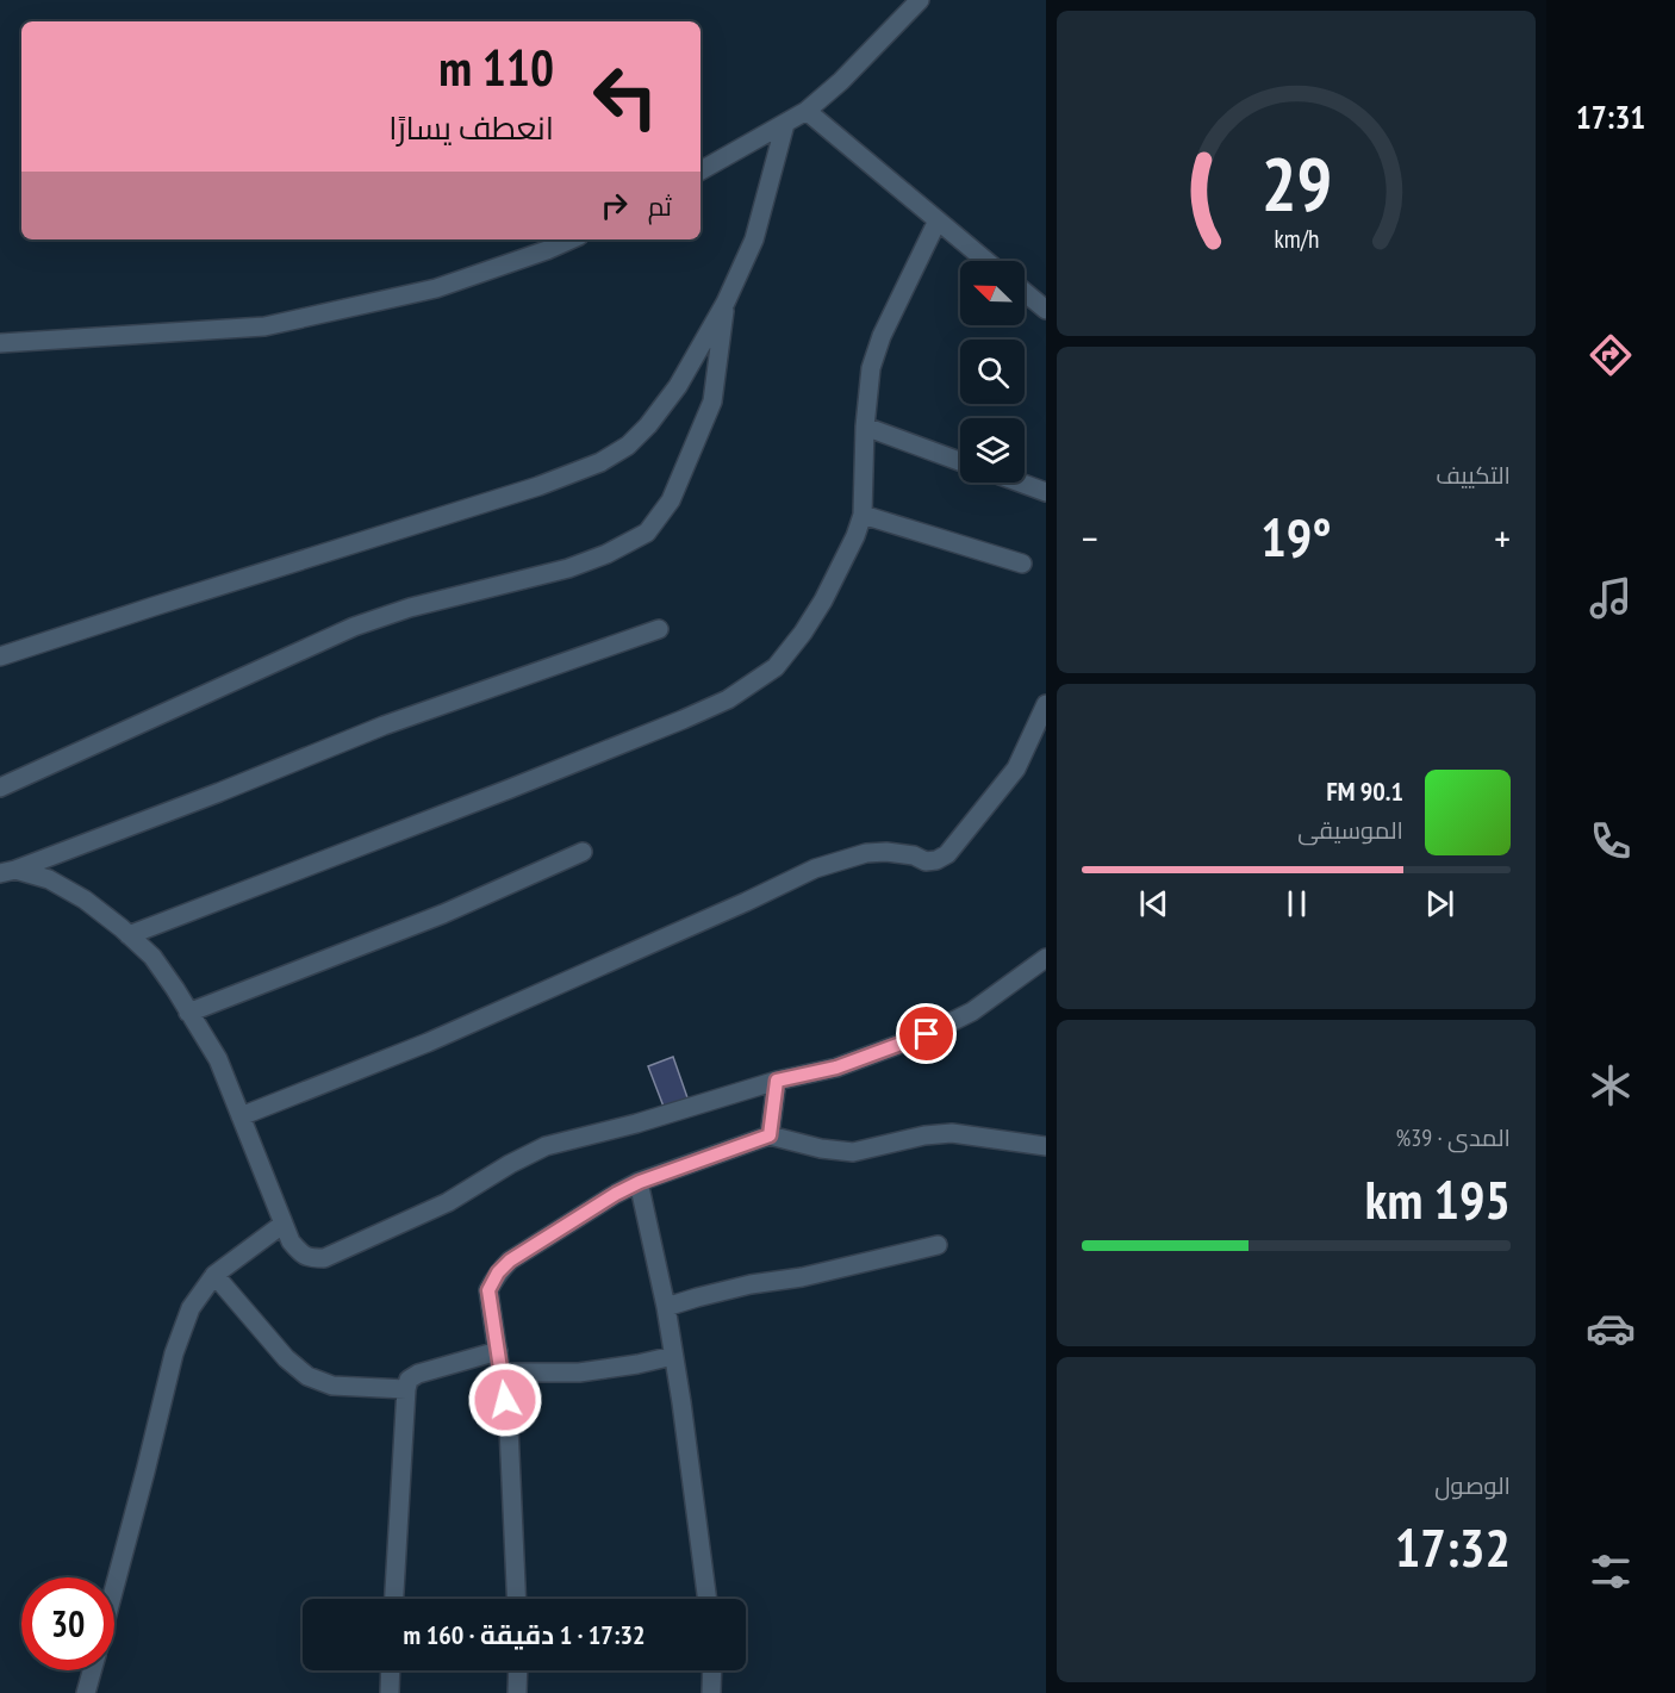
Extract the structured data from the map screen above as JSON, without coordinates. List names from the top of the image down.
{
  "north": "top left",
  "page": {
    "tabs": "17:31",
    "turn": ["110 m", "انعطف يسارًا"],
    "then": "ثم",
    "tile": [
      "التكييف",
      ["المدى · 39%", "195 km"],
      ["الوصول", "17:32"]
    ],
    "heat": ["−", "19°", "+"],
    "song": ["90.1 FM", "الموسيقى"],
    "limit": "30",
    "trip": "17:32 · 1 دقيقة · 160 m",
    "gauge": ["29", "km/h"]
  }
}
